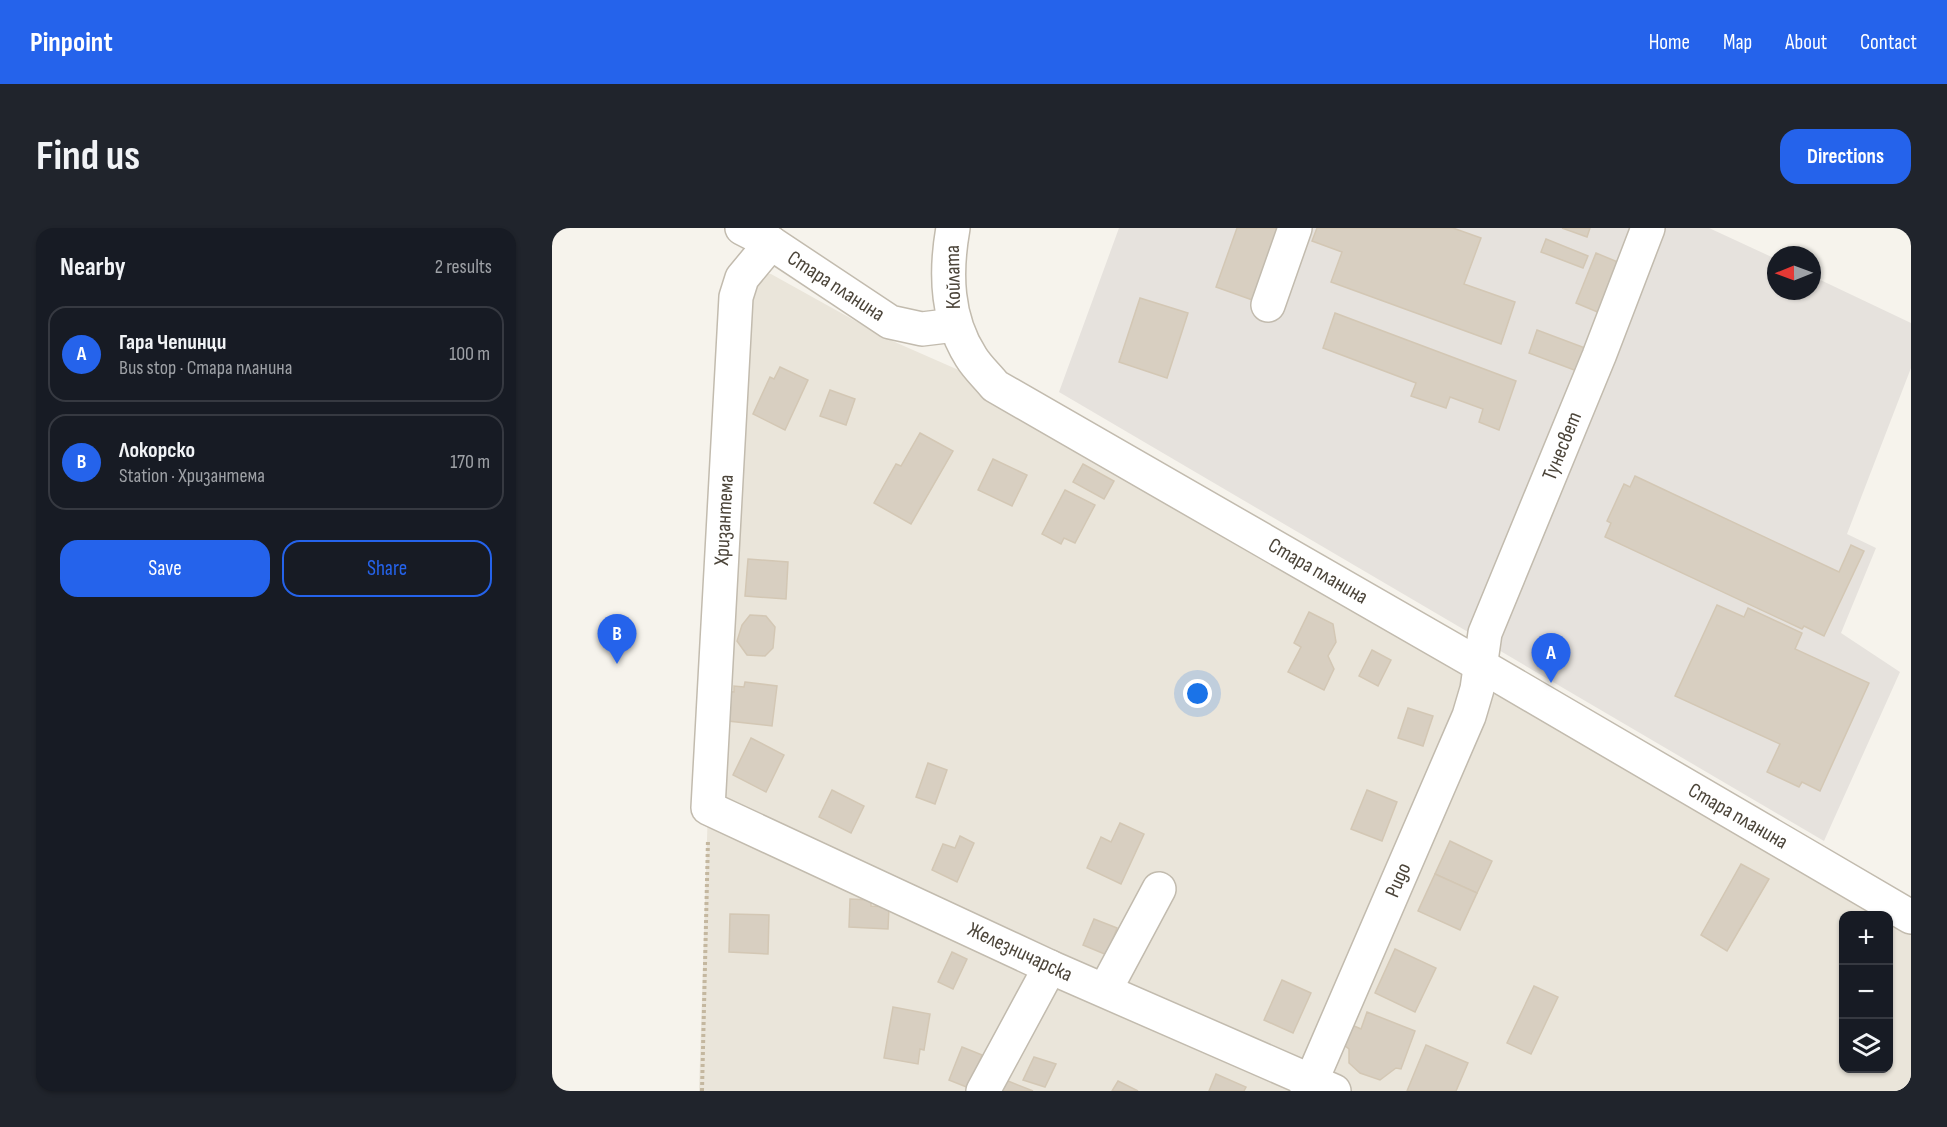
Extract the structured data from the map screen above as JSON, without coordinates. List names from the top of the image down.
{
  "streets": {
    "street": [
      "Койлата",
      "Стара планина",
      "Тунесвет",
      "Хризантема",
      "Ридо",
      "Железничарска"
    ]
  },
  "crossings": [
    ["Койлата", "Стара планина"],
    ["Стара планина", "Тунесвет"],
    ["Стара планина", "Хризантема"],
    ["Стара планина", "Ридо"],
    ["Тунесвет", "Ридо"],
    ["Хризантема", "Железничарска"],
    ["Ридо", "Железничарска"]
  ],
  "north": "left",
  "page": {
    "header": "Pinpoint",
    "nav": [
      "Home",
      "Map",
      "About",
      "Contact"
    ],
    "buttons": [
      "Directions",
      ["Save", "Share"]
    ],
    "title": "Find us",
    "heading": ["Nearby", "2 results"],
    "list": [
      {
        "mark": "A",
        "name": "Гара Чепинци",
        "note": "Bus stop · Стара планина",
        "value": "100 m"
      },
      {
        "mark": "B",
        "name": "Локорско",
        "note": "Station · Хризантема",
        "value": "170 m"
      }
    ],
    "pins": ["B", "A"],
    "map_buttons": ["+", "−"]
  }
}
